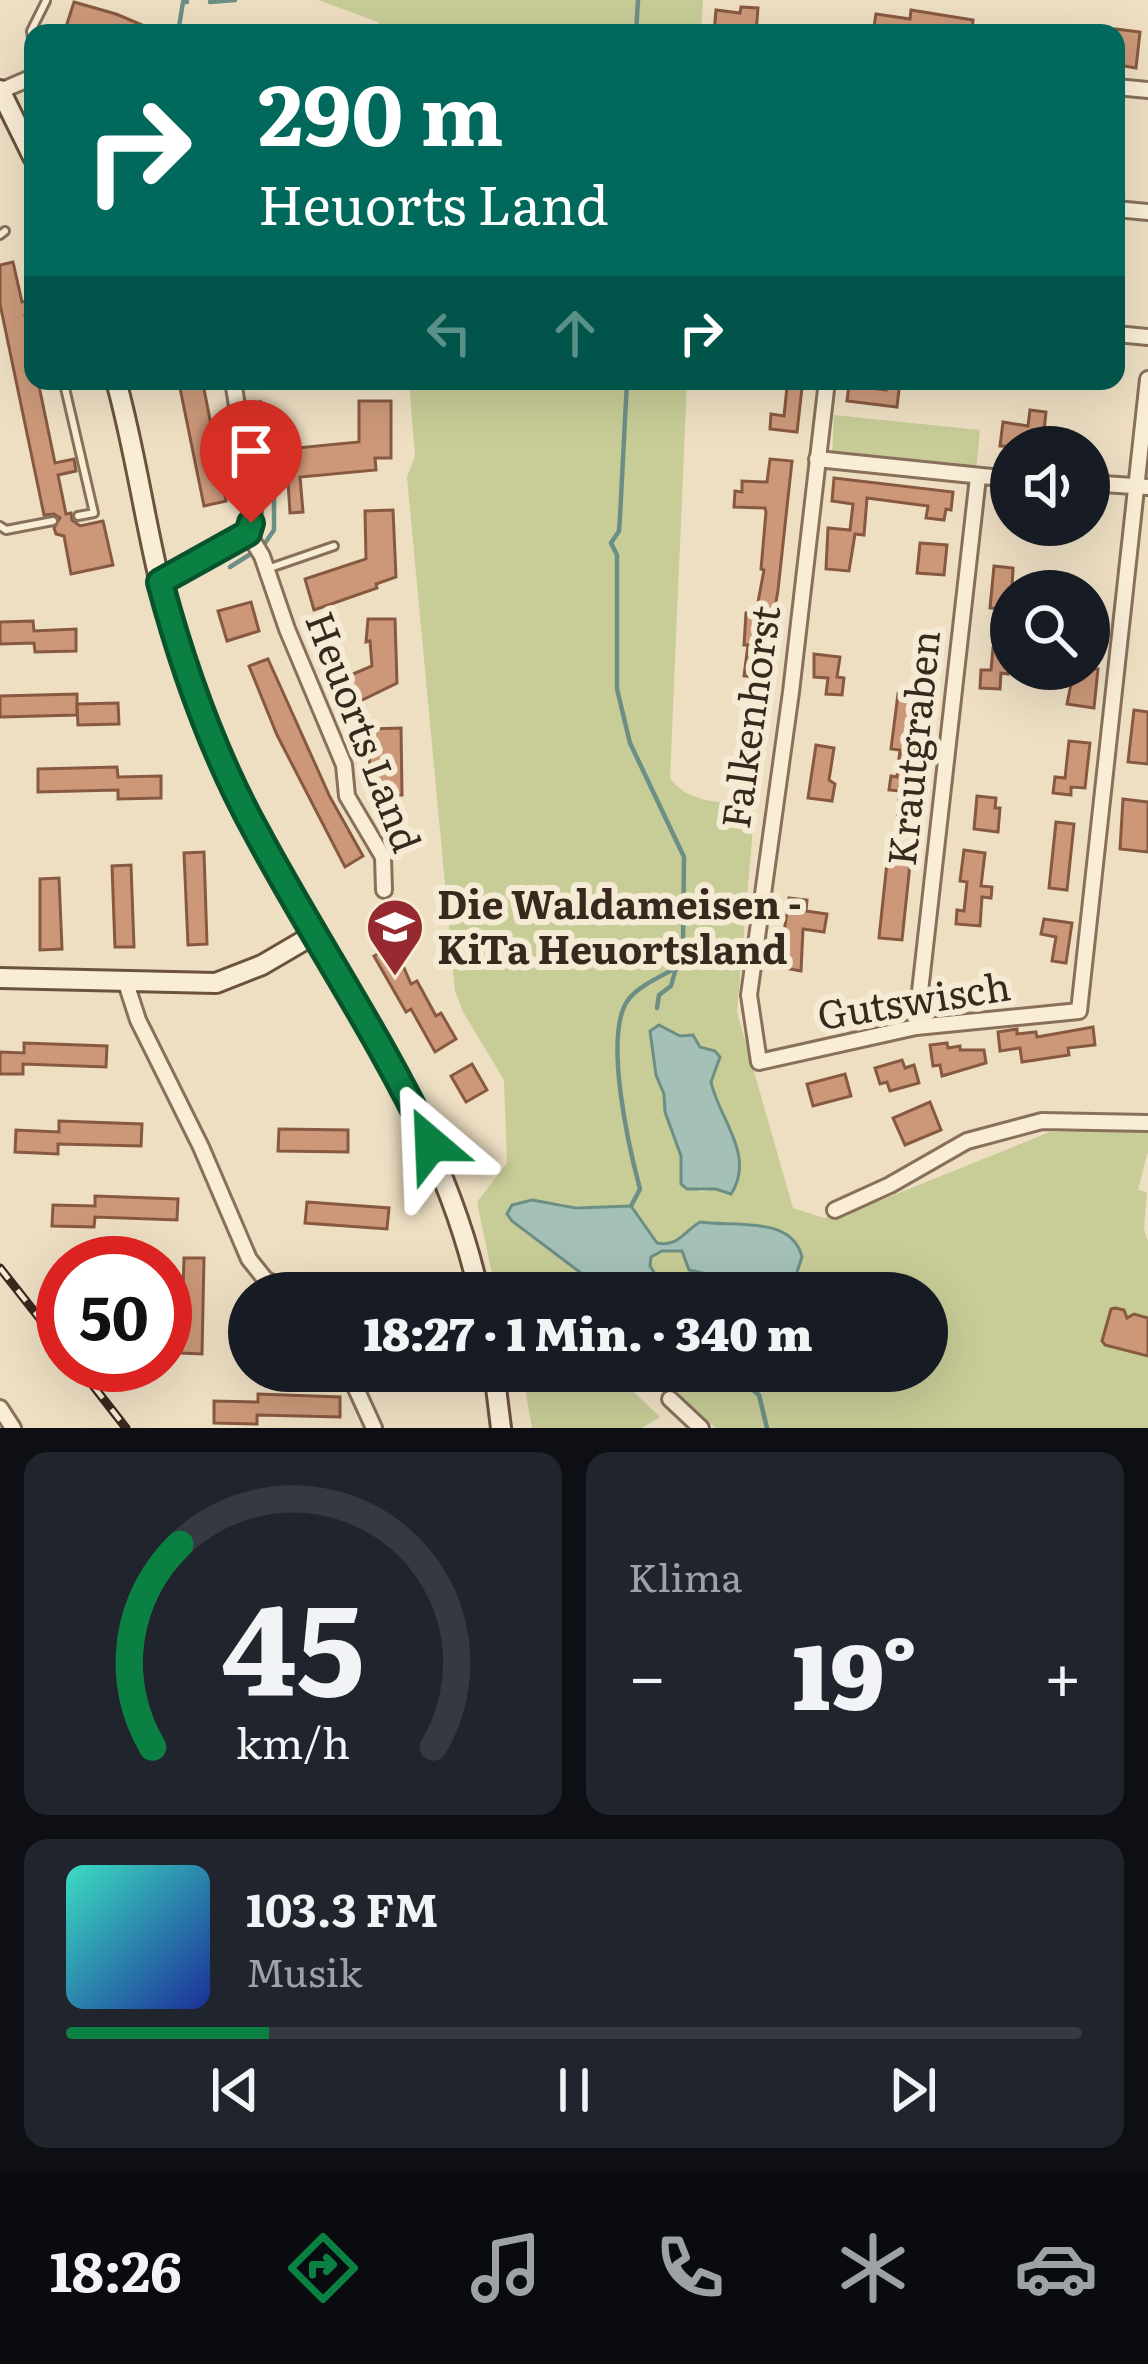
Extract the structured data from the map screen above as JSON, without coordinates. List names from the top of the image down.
{
  "streets": {
    "street": [
      "Falkenhorst",
      "Heuorts Land",
      "Krautgraben",
      "Gutswisch"
    ]
  },
  "crossings": [
    ["Falkenhorst", "Gutswisch"],
    ["Krautgraben", "Gutswisch"]
  ],
  "places": {
    "school or university": ["Die Waldameisen - KiTa Heuortsland"]
  },
  "page": {
    "turn": ["290 m", "Heuorts Land"],
    "limit": "50",
    "trip": "18:27 · 1 Min. · 340 m",
    "tile": "Klima",
    "heat": ["−", "19°", "+"],
    "song": ["103.3 FM", "Musik"],
    "tabs": "18:26",
    "gauge": ["45", "km/h"]
  }
}
